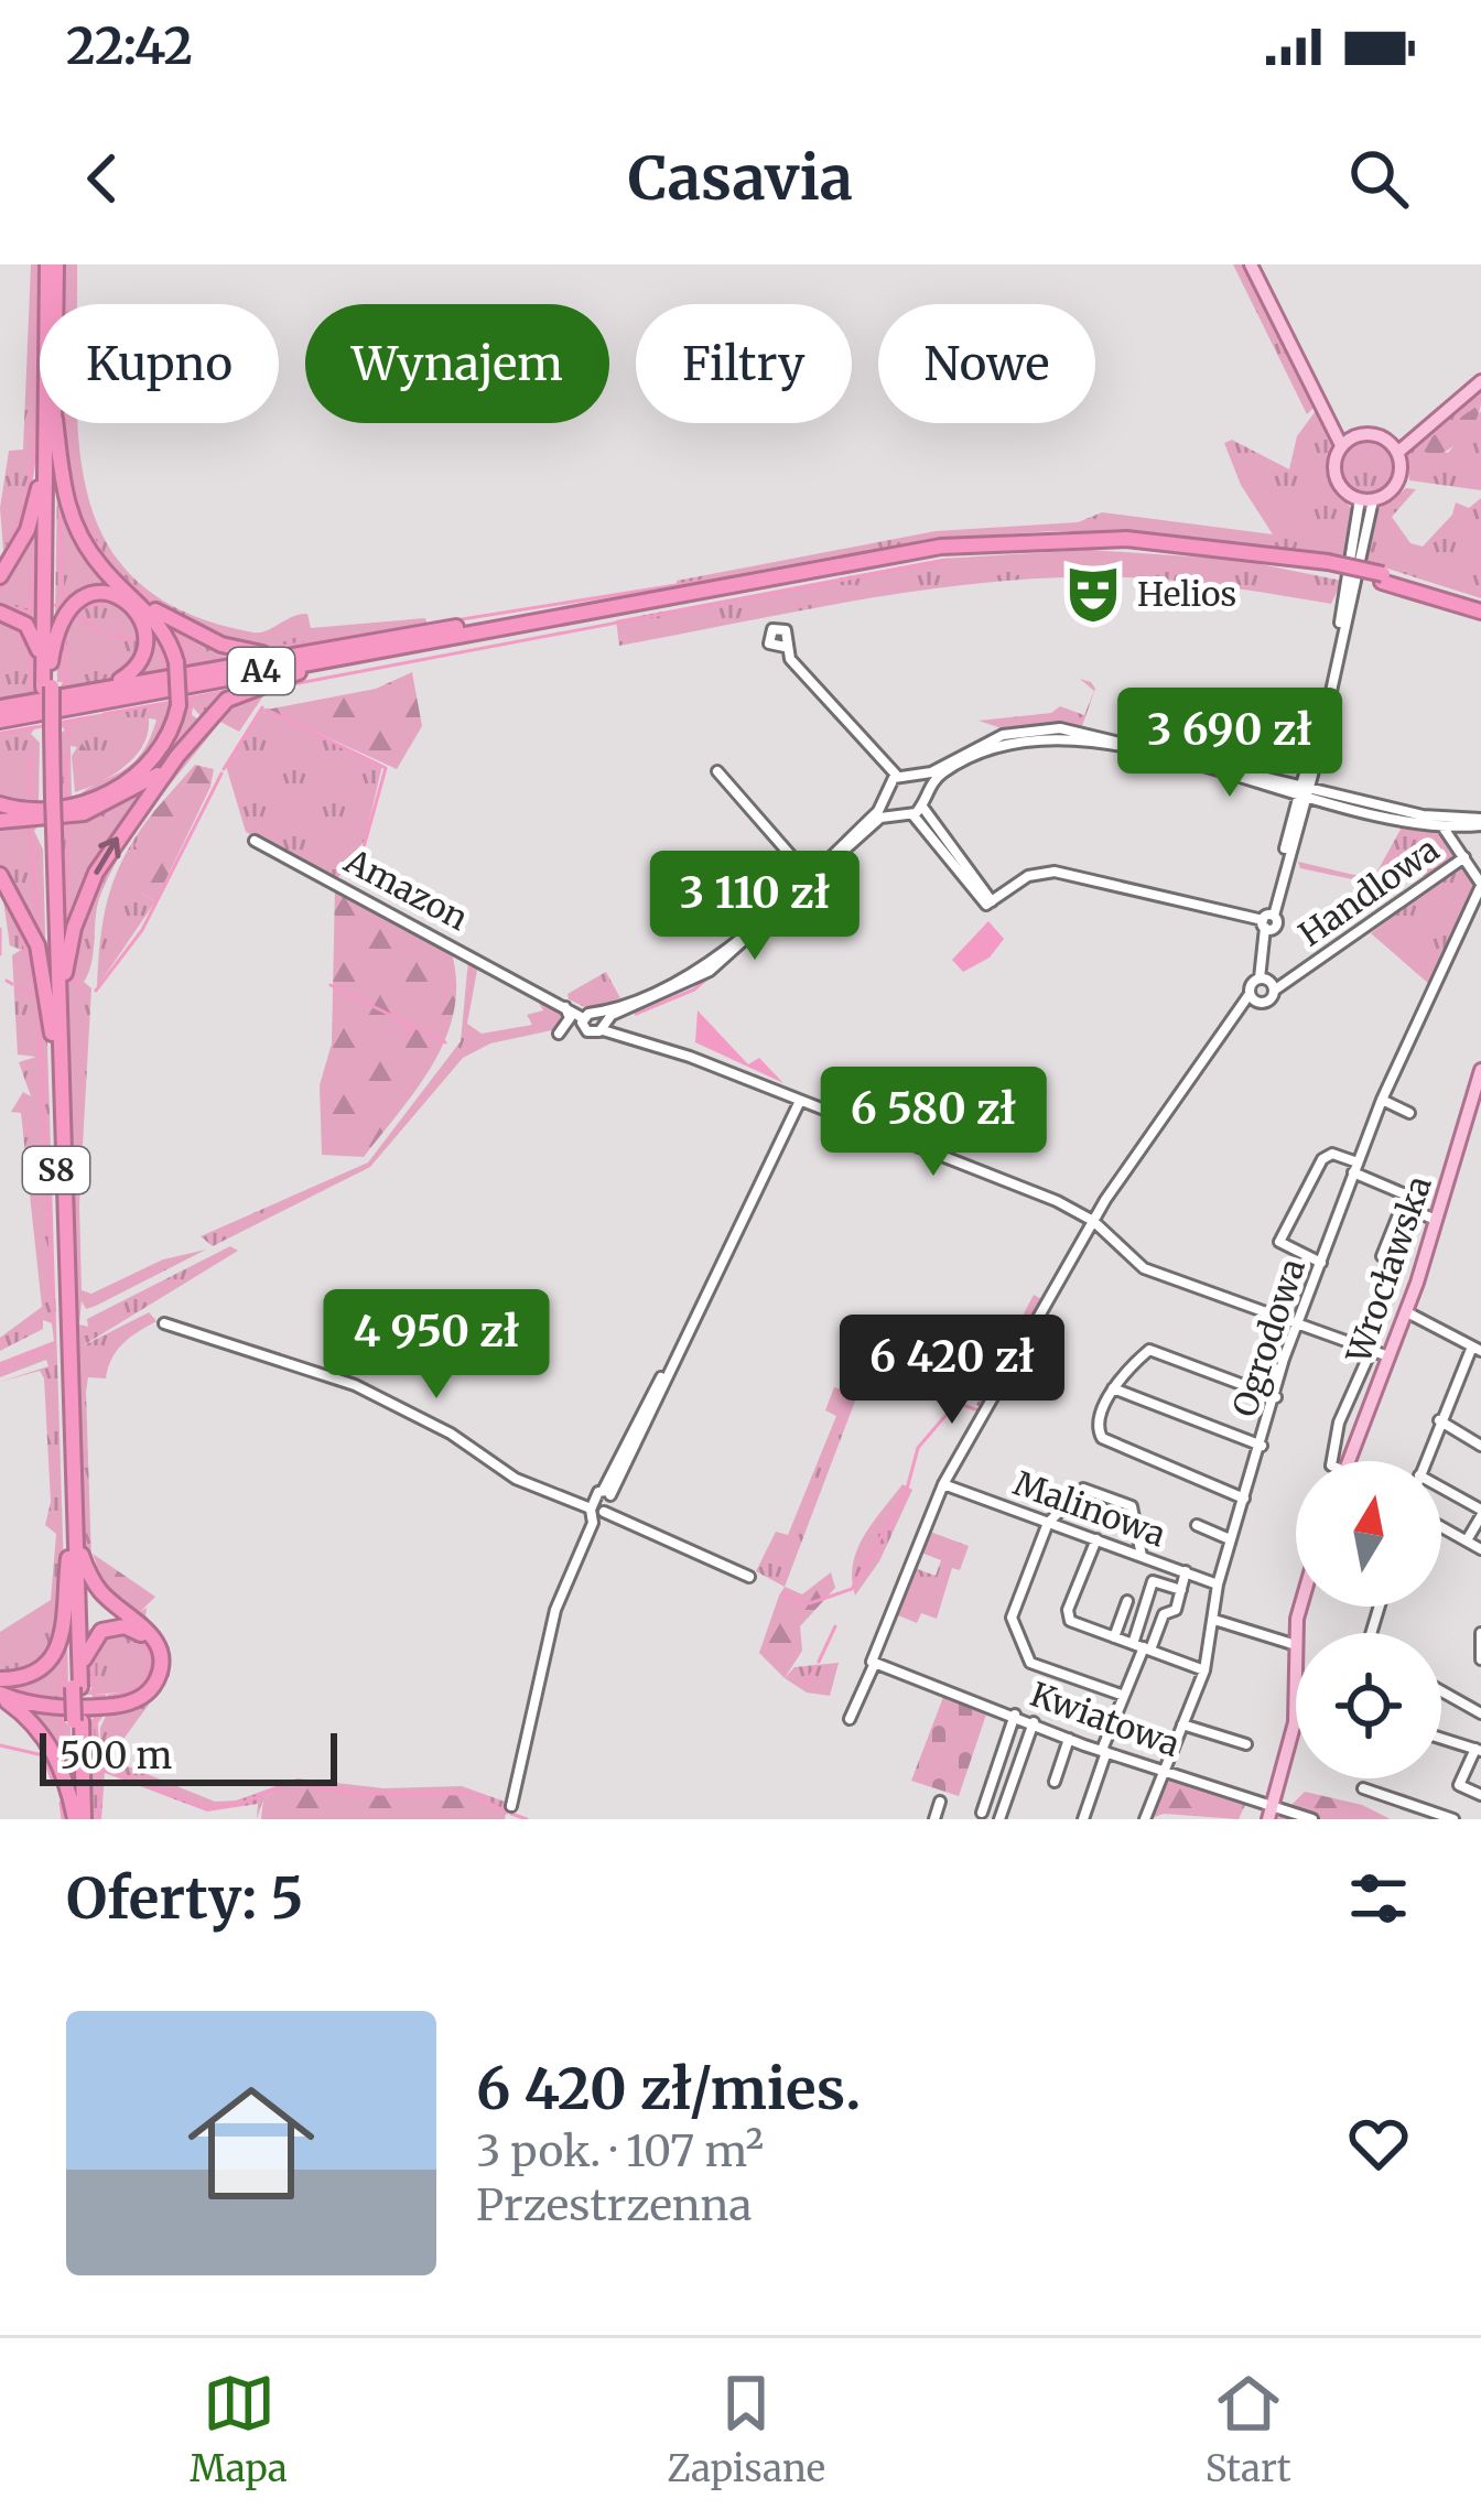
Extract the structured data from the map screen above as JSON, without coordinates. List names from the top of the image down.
{
  "streets": {
    "highway": ["A4", "S8"],
    "main road": ["Wrocławska"],
    "street": [
      "Amazon",
      "Handlowa",
      "Ogrodowa",
      "Malinowa",
      "Kwiatowa"
    ]
  },
  "crossings": [
    ["Ogrodowa", "Malinowa"],
    ["Ogrodowa", "Kwiatowa"]
  ],
  "places": {
    "theatre": ["Helios"]
  },
  "scale_bar": "500 m",
  "north": "top",
  "page": {
    "status": "22:42",
    "header": "Casavia",
    "chip": [
      "Kupno",
      "Wynajem",
      "Filtry",
      "Nowe"
    ],
    "price": [
      "3 690 zł",
      "3 110 zł",
      "6 580 zł",
      "4 950 zł",
      "6 420 zł"
    ],
    "scale": "500 m",
    "heading": "Oferty: 5",
    "list": [
      {
        "name": "6 420 zł/mies.",
        "note": "3 pok. · 107 m² · Przestrzenna"
      }
    ],
    "tabs": ["Mapa", "Zapisane", "Start"]
  }
}
